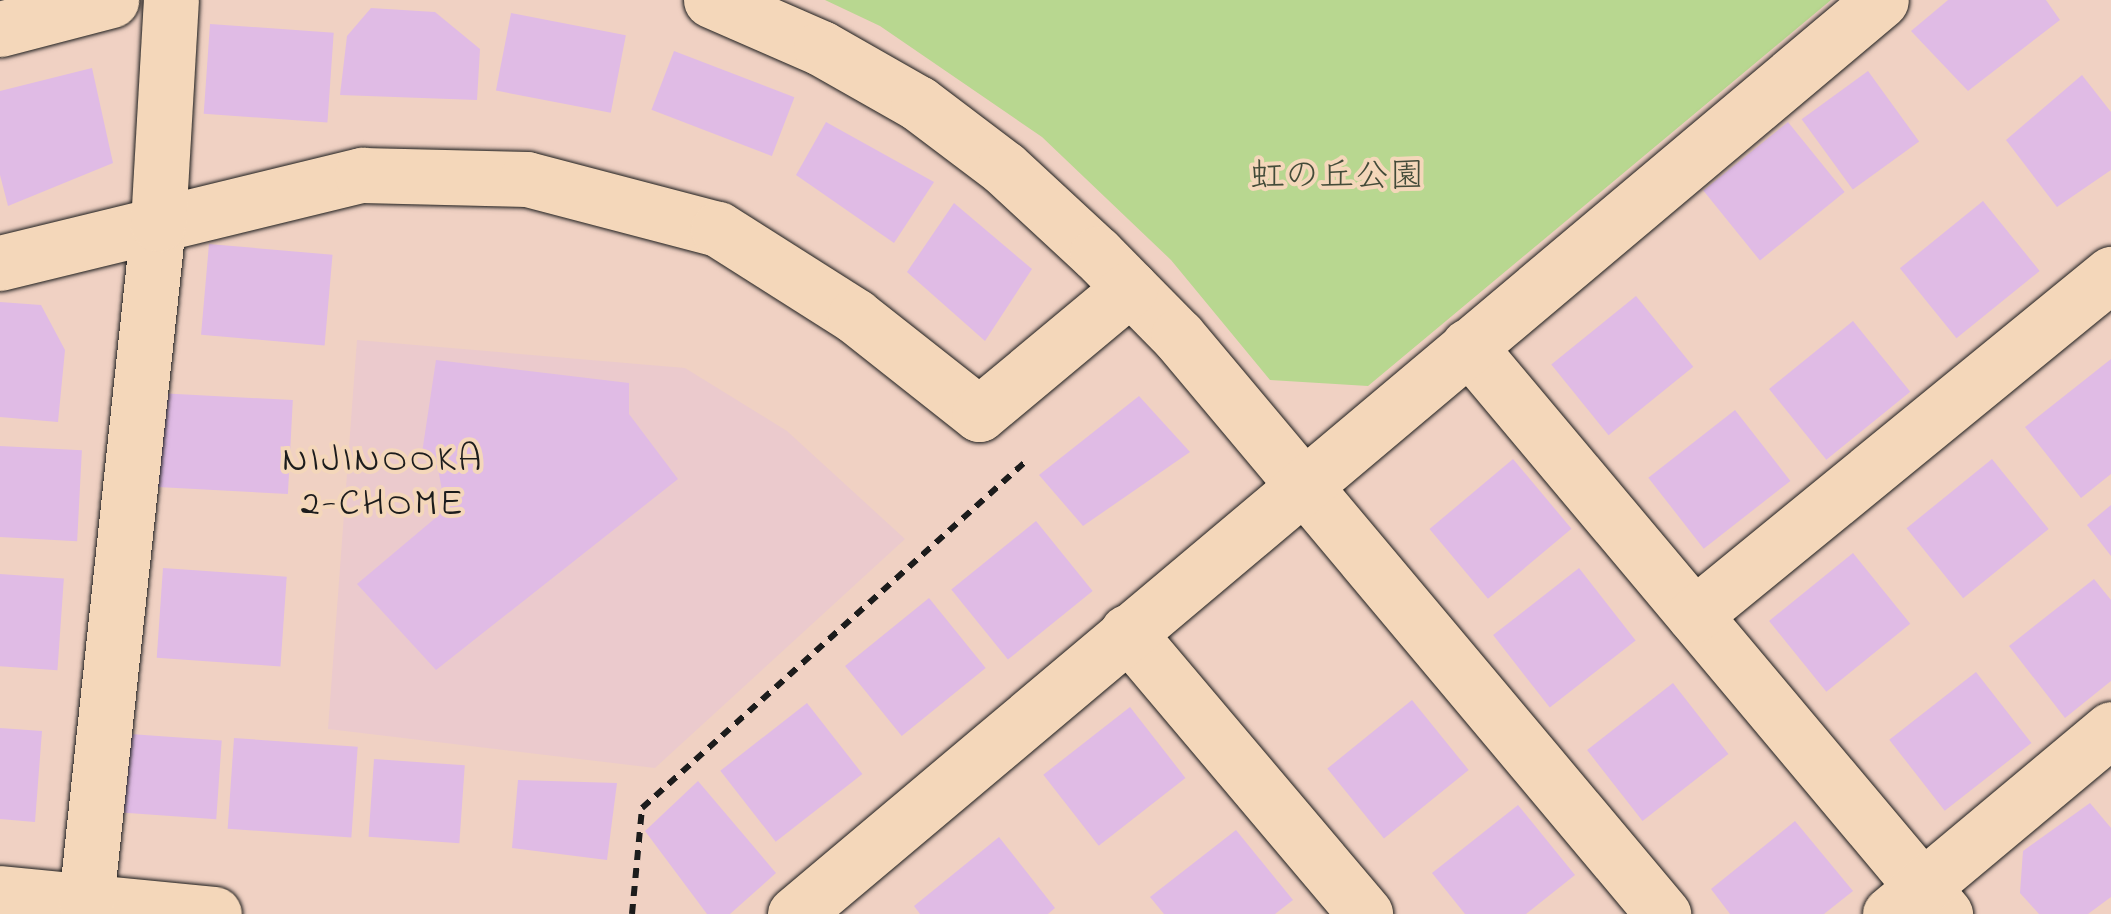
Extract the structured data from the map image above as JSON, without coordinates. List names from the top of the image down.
{
  "districts": ["NIJINOOKA 2-CHOME"],
  "parks": ["虹の丘公園"]
}
